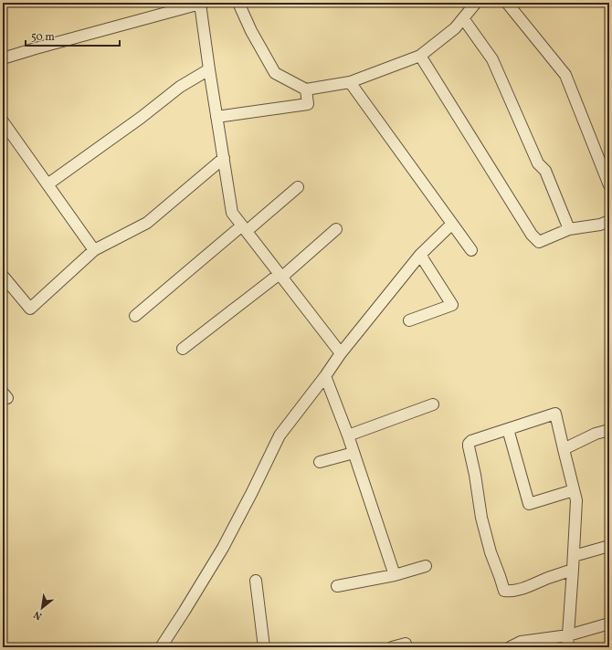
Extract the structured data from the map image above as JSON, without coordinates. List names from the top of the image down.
{
  "scale_bar": "50 m",
  "north": "bottom left"
}
